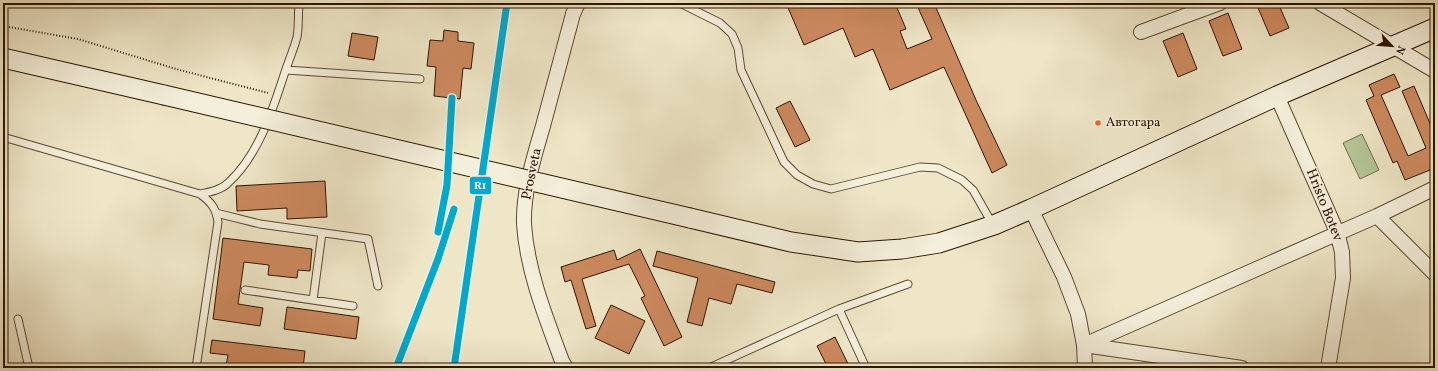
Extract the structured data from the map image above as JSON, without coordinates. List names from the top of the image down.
{
  "streets": {
    "street": ["Prosveta", "Hristo Botev"]
  },
  "places": ["Автогара"],
  "lines": ["transit line R1"],
  "north": "bottom right"
}
